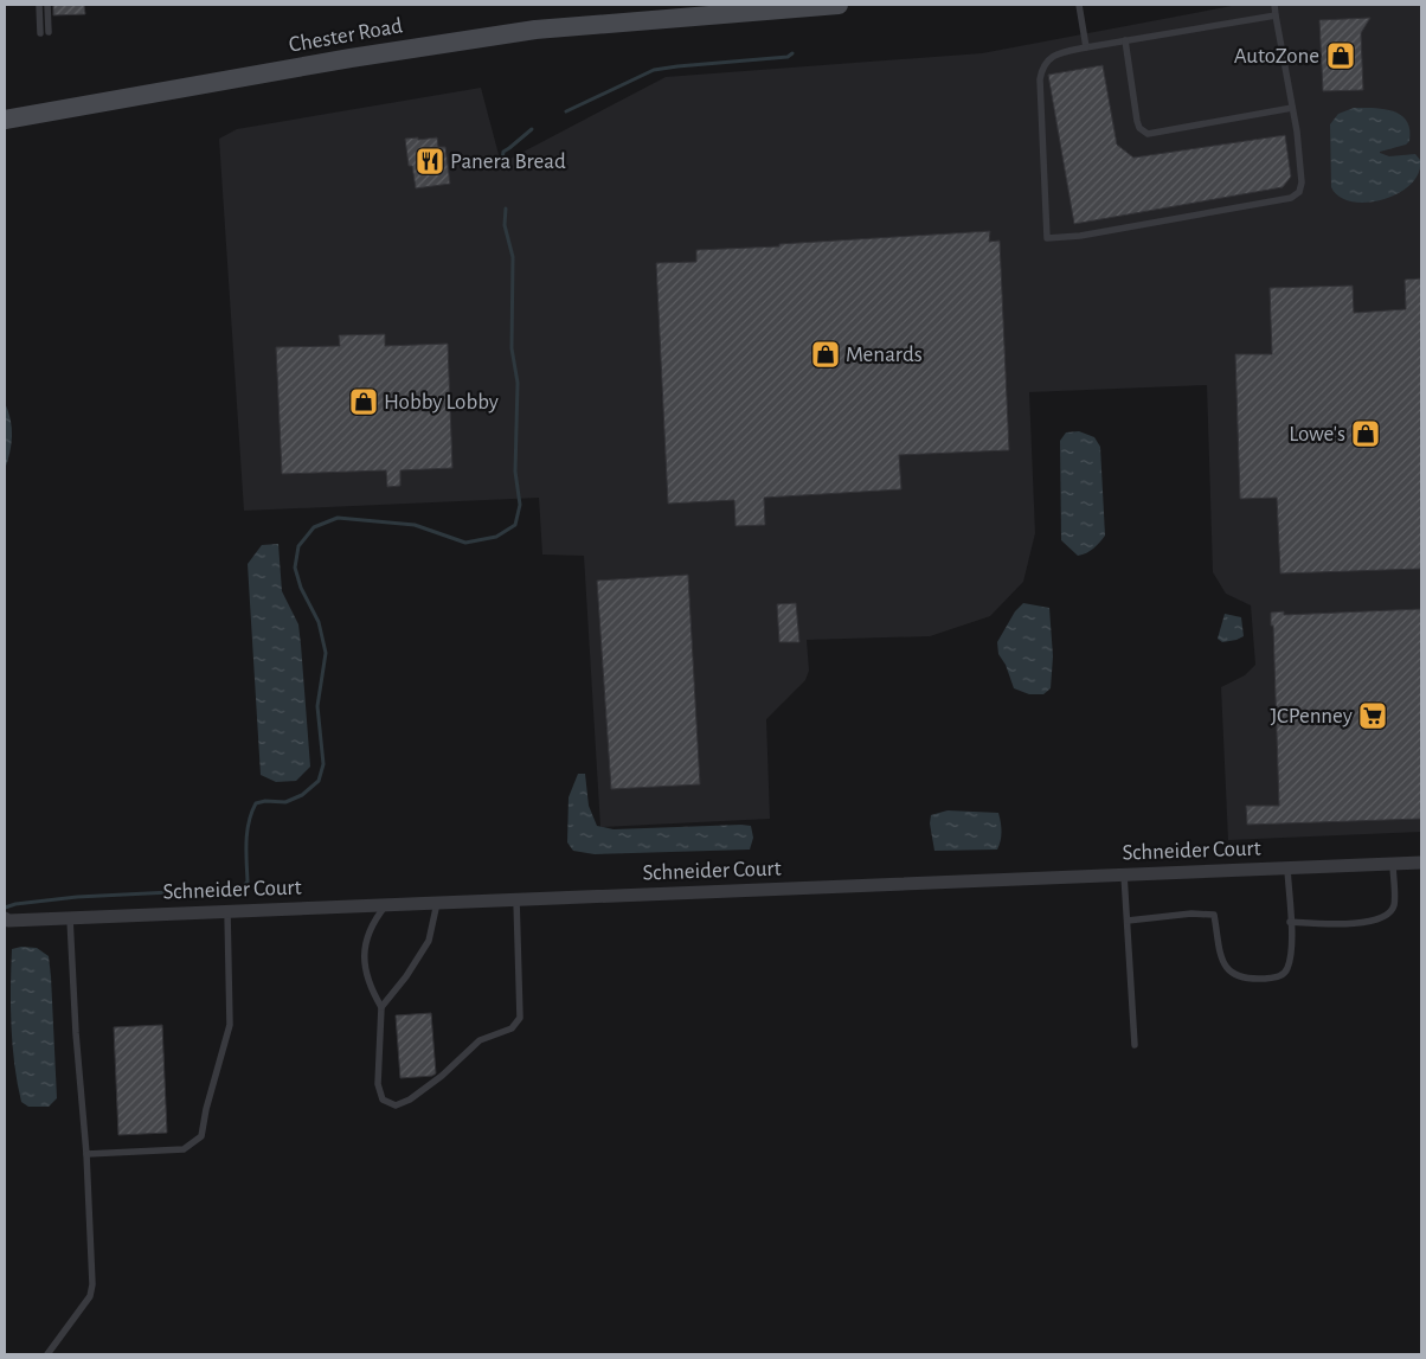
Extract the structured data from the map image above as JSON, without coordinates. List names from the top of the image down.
{
  "streets": {
    "street": ["Chester Road", "Schneider Court"]
  },
  "places": {
    "shop": [
      "AutoZone",
      "Menards",
      "Hobby Lobby",
      "Lowe's"
    ],
    "restaurant": ["Panera Bread"],
    "supermarket": ["JCPenney"]
  }
}
